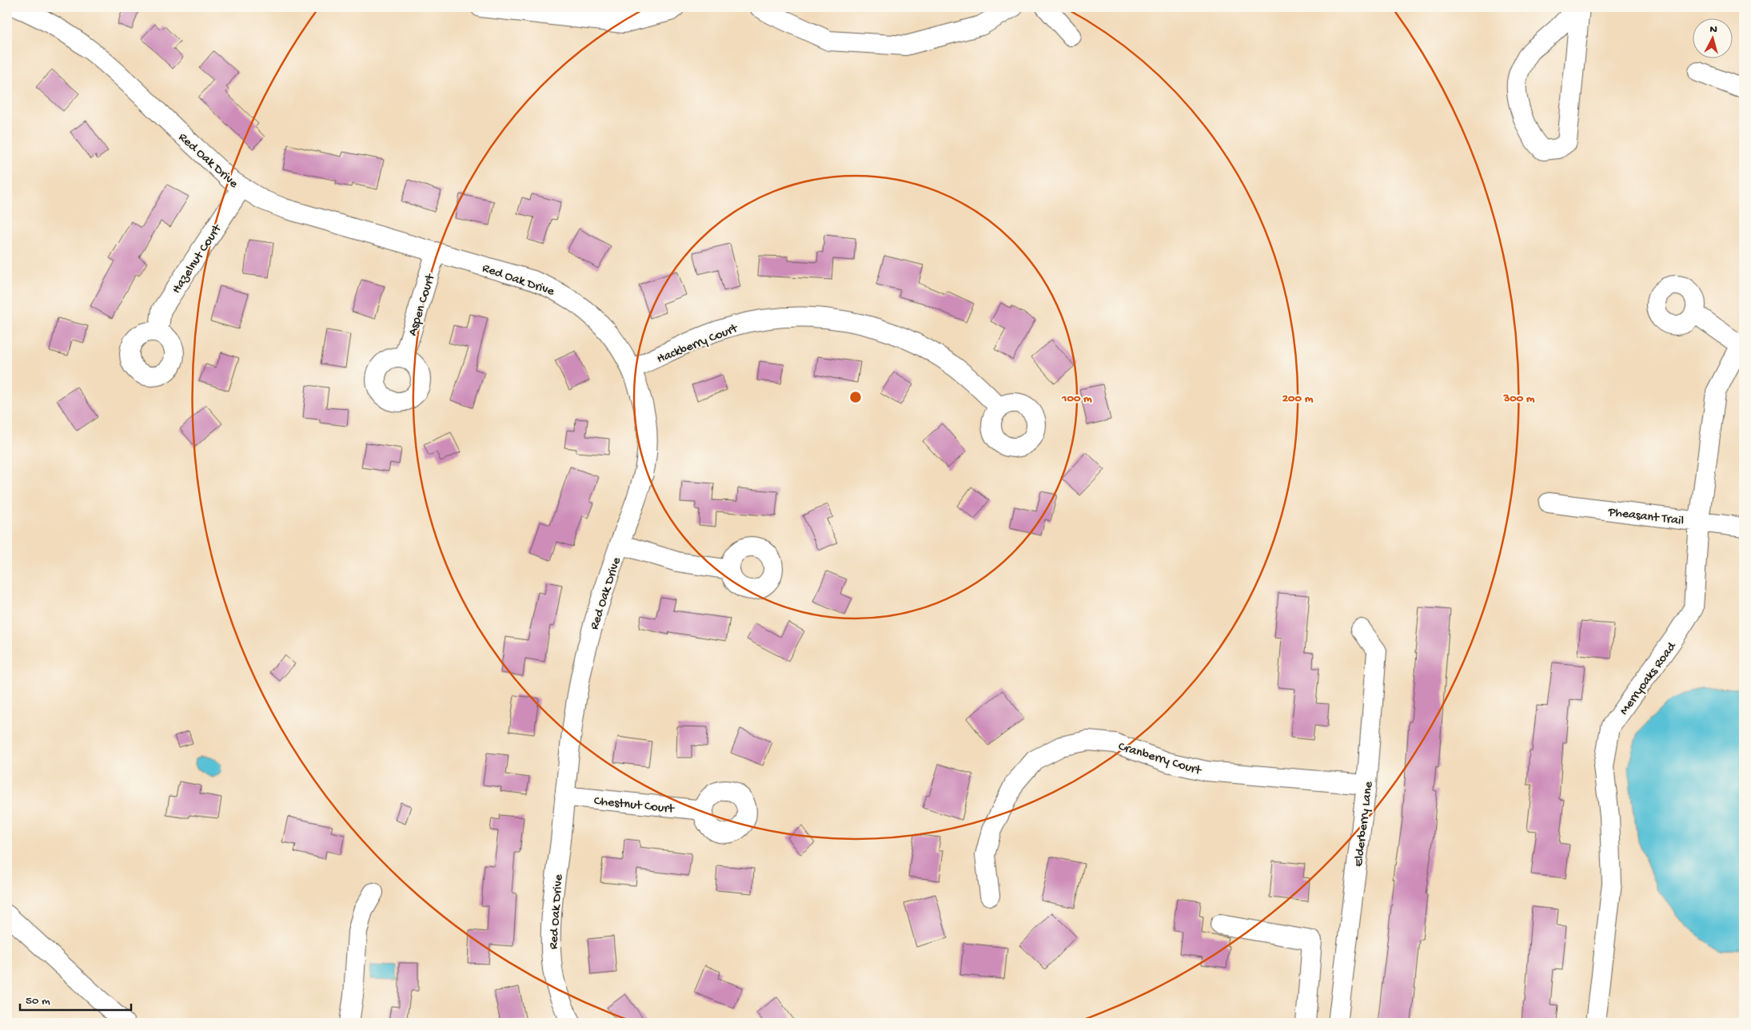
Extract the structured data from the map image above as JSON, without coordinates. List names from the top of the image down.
{
  "streets": {
    "street": [
      "Red Oak Drive",
      "Hazelnut Court",
      "Aspen Court",
      "Hackberry Court",
      "Pheasant Trail",
      "Merryoaks Road",
      "Cranberry Court",
      "Chestnut Court",
      "Elderberry Lane"
    ]
  },
  "crossings": [
    ["Red Oak Drive", "Hazelnut Court"],
    ["Red Oak Drive", "Aspen Court"],
    ["Red Oak Drive", "Hackberry Court"],
    ["Red Oak Drive", "Chestnut Court"],
    ["Pheasant Trail", "Merryoaks Road"],
    ["Cranberry Court", "Elderberry Lane"]
  ],
  "scale_bar": "50 m",
  "north": "top",
  "rings": ["100 m", "200 m", "300 m"]
}
